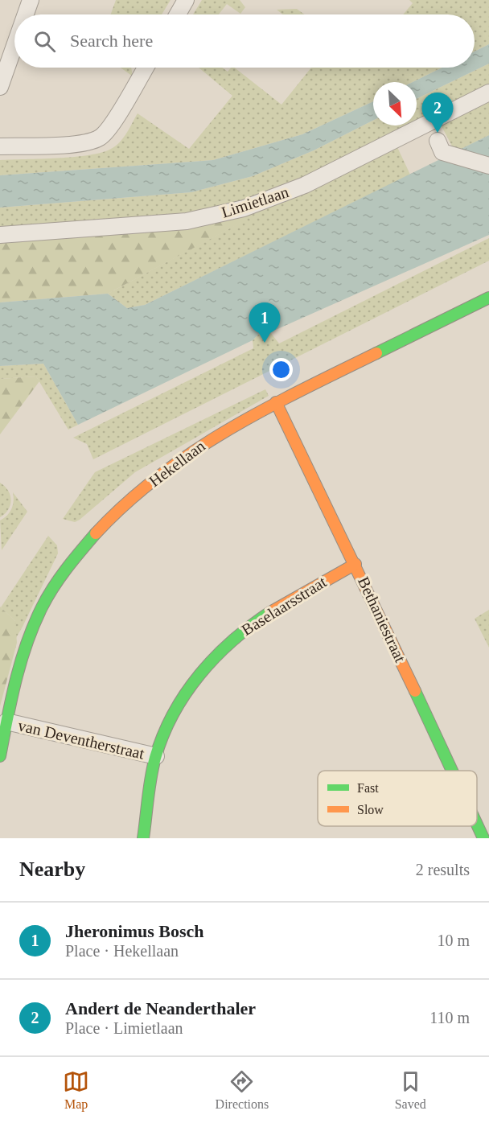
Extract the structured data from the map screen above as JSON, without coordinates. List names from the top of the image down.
{
  "streets": {
    "street": [
      "Limietlaan",
      "Hekellaan",
      "Baselaarsstraat",
      "Bethaniestraat",
      "van Deventherstraat"
    ]
  },
  "crossings": [
    ["Hekellaan", "Bethaniestraat"],
    ["Hekellaan", "van Deventherstraat"],
    ["Baselaarsstraat", "Bethaniestraat"],
    ["Baselaarsstraat", "van Deventherstraat"]
  ],
  "legend": ["Fast", "Slow"],
  "north": "bottom right",
  "page": {
    "search": "Search here",
    "pins": ["2", "1"],
    "heading": ["Nearby", "2 results"],
    "list": [
      {
        "mark": "1",
        "name": "Jheronimus Bosch",
        "note": "Place · Hekellaan",
        "value": "10 m"
      },
      {
        "mark": "2",
        "name": "Andert de Neanderthaler",
        "note": "Place · Limietlaan",
        "value": "110 m"
      }
    ],
    "nav": ["Map", "Directions", "Saved"]
  }
}
